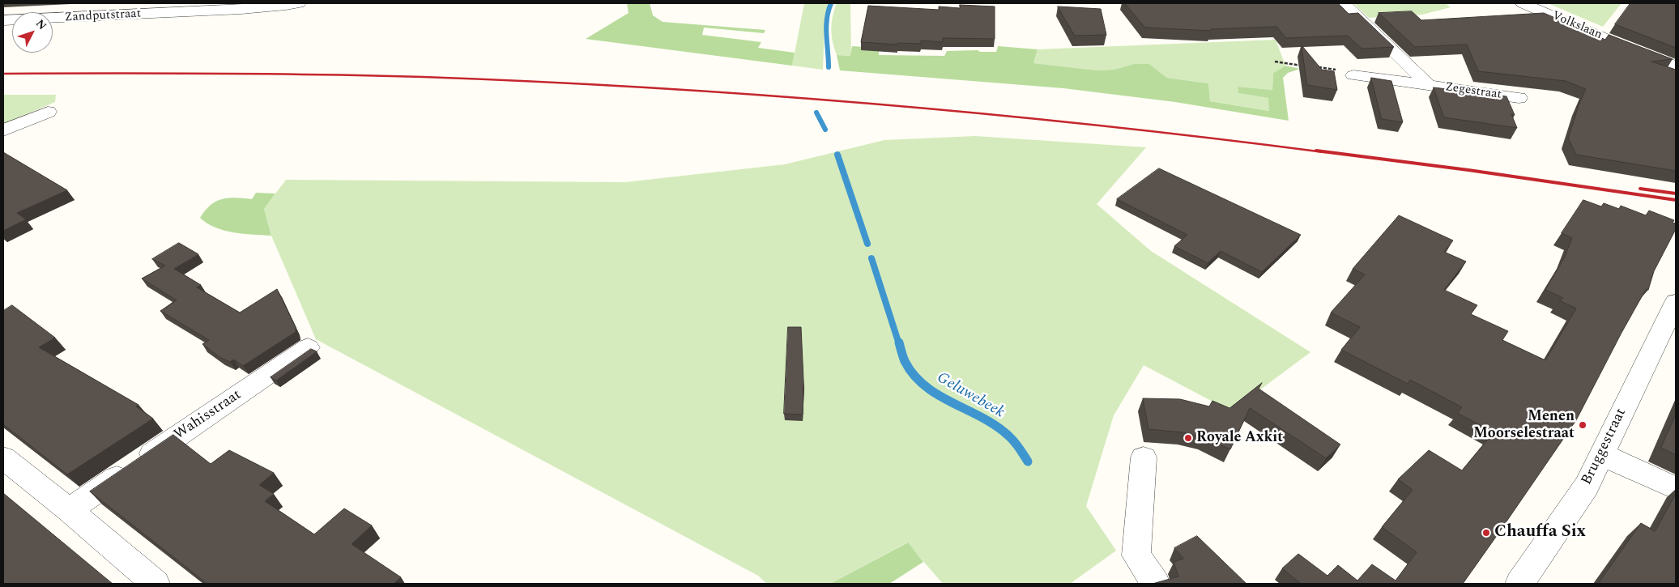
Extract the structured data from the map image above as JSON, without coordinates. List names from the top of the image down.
{
  "streets": {
    "street": [
      "Zandputstraat",
      "Volkslaan",
      "Zegestraat",
      "Wahisstraat",
      "Bruggestraat"
    ]
  },
  "water": ["Geluwebeek"],
  "places": ["Menen Moorselestraat", "Royale Axkit", "Chauffa Six"],
  "north": "top right"
}
